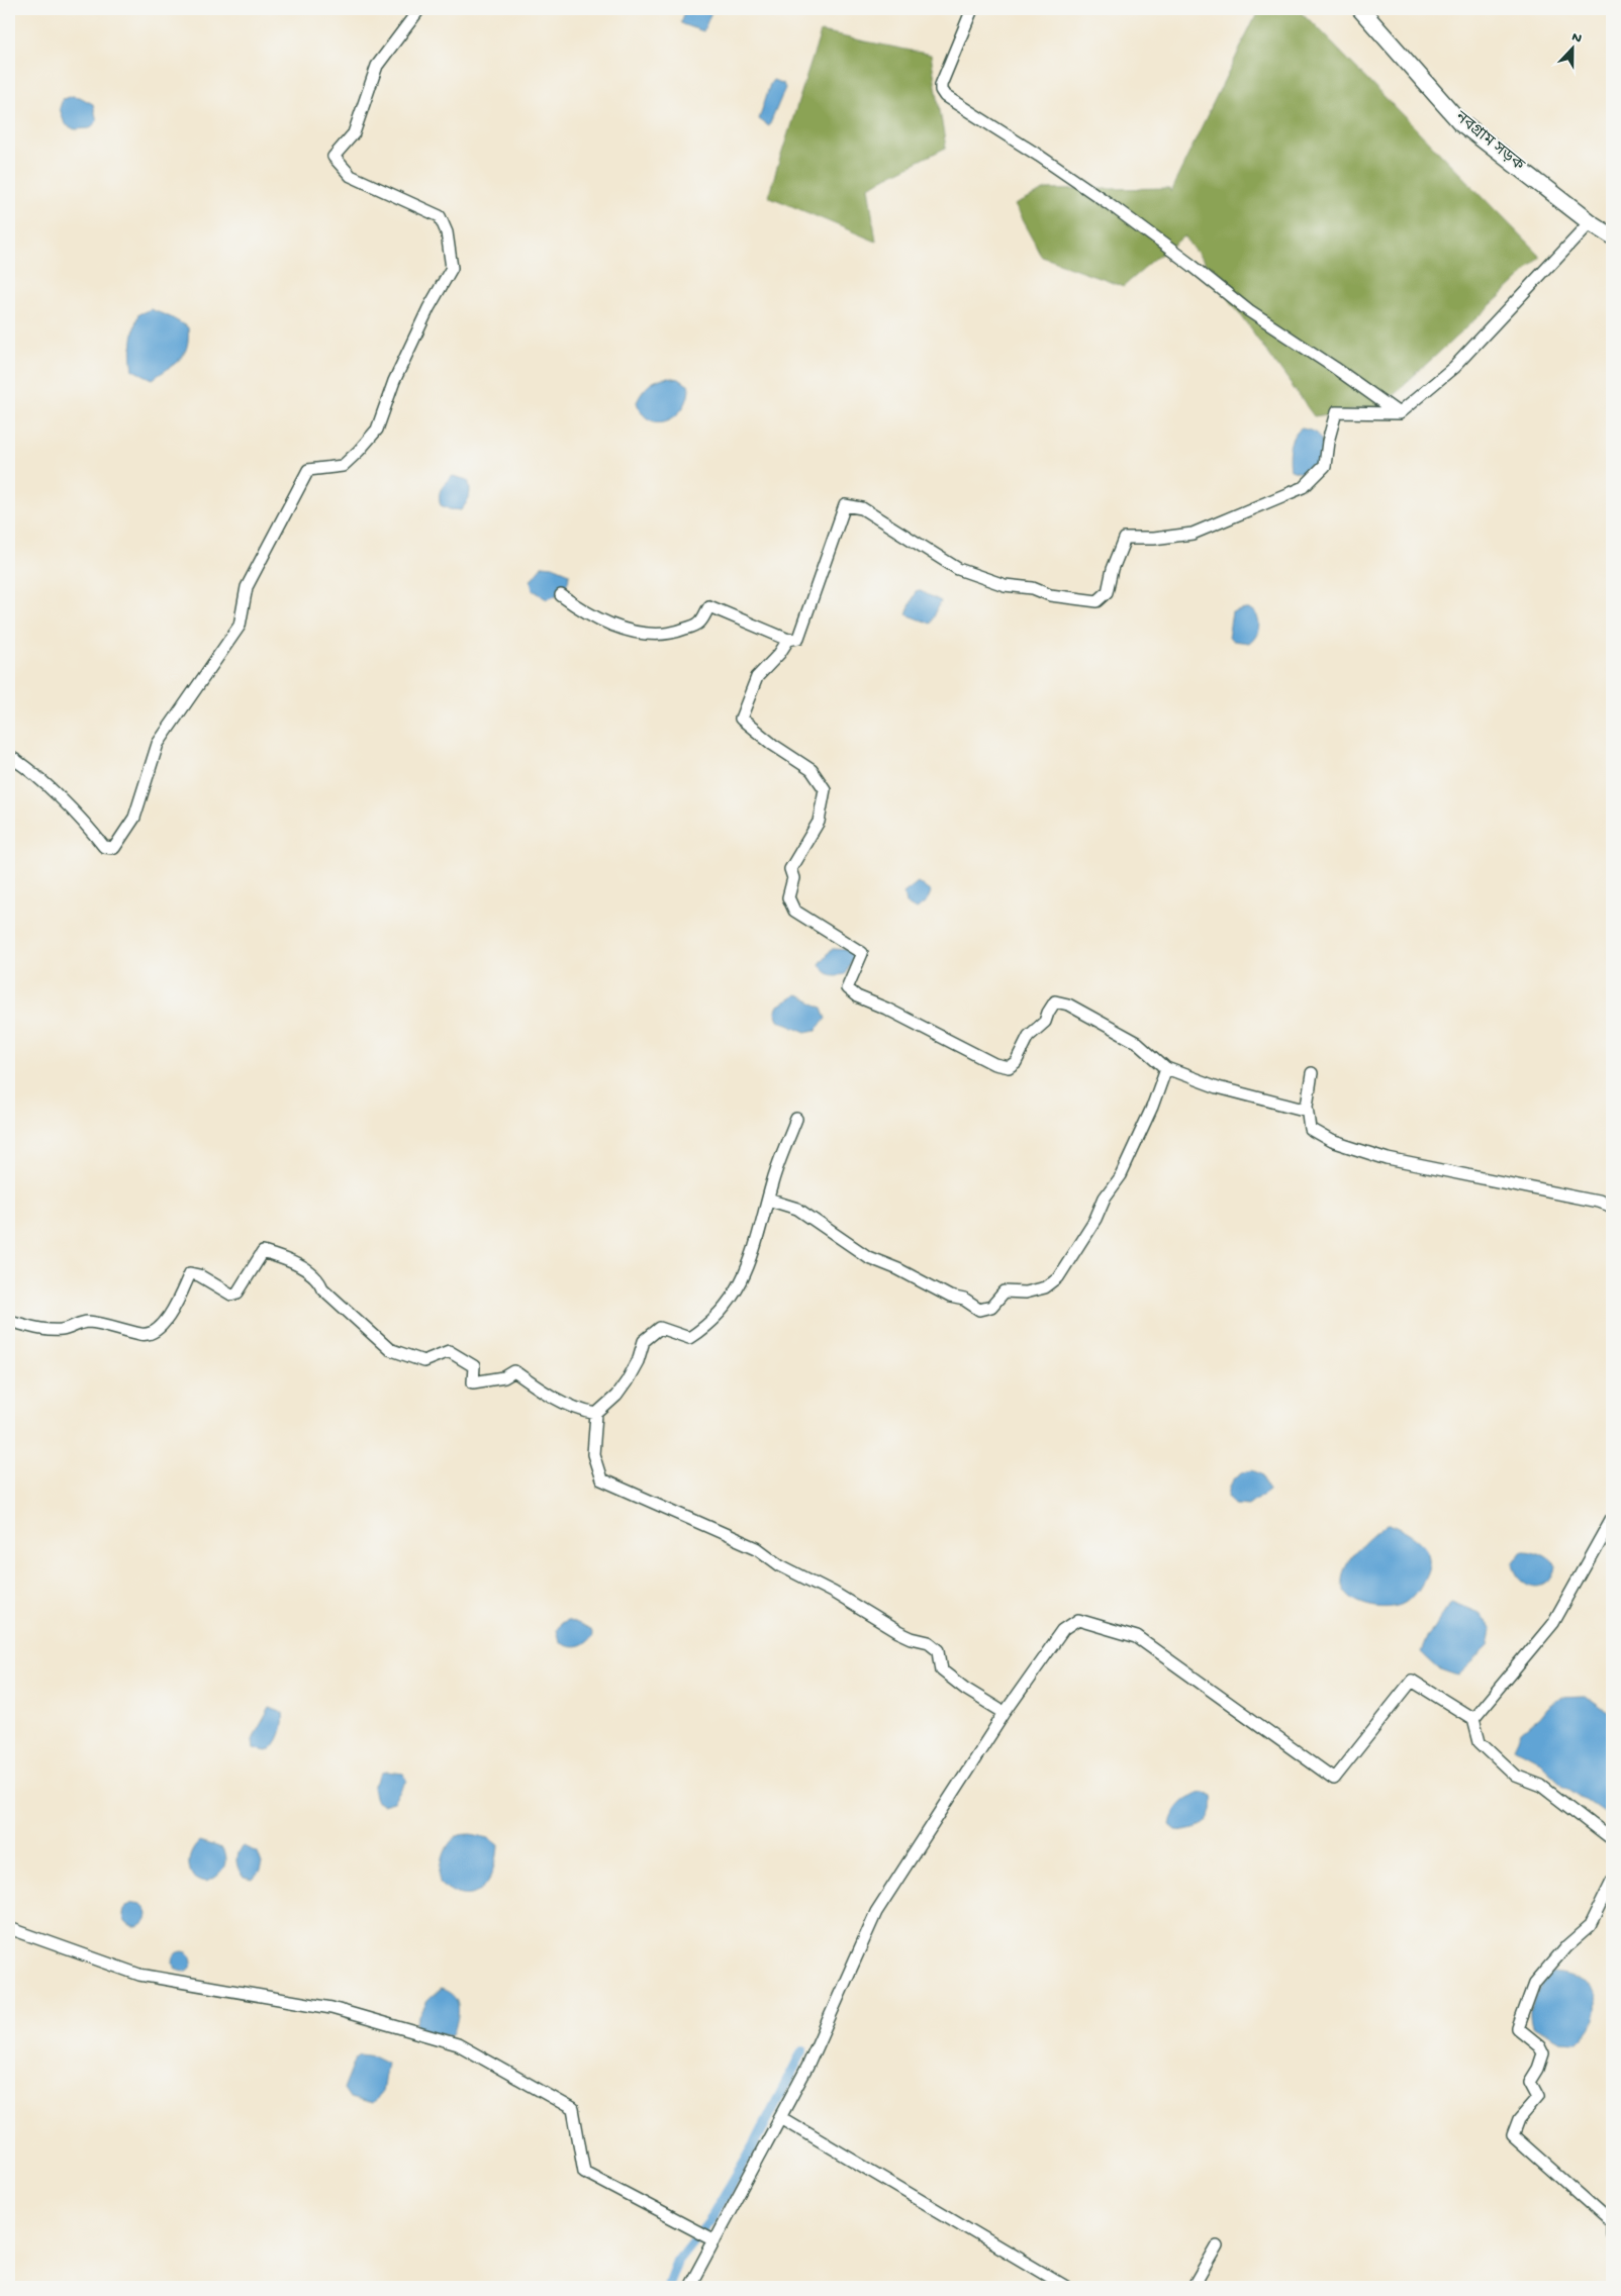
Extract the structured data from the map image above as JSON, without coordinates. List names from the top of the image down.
{
  "streets": {
    "main road": ["নবগ্রাম সড়ক"]
  },
  "north": "top"
}
